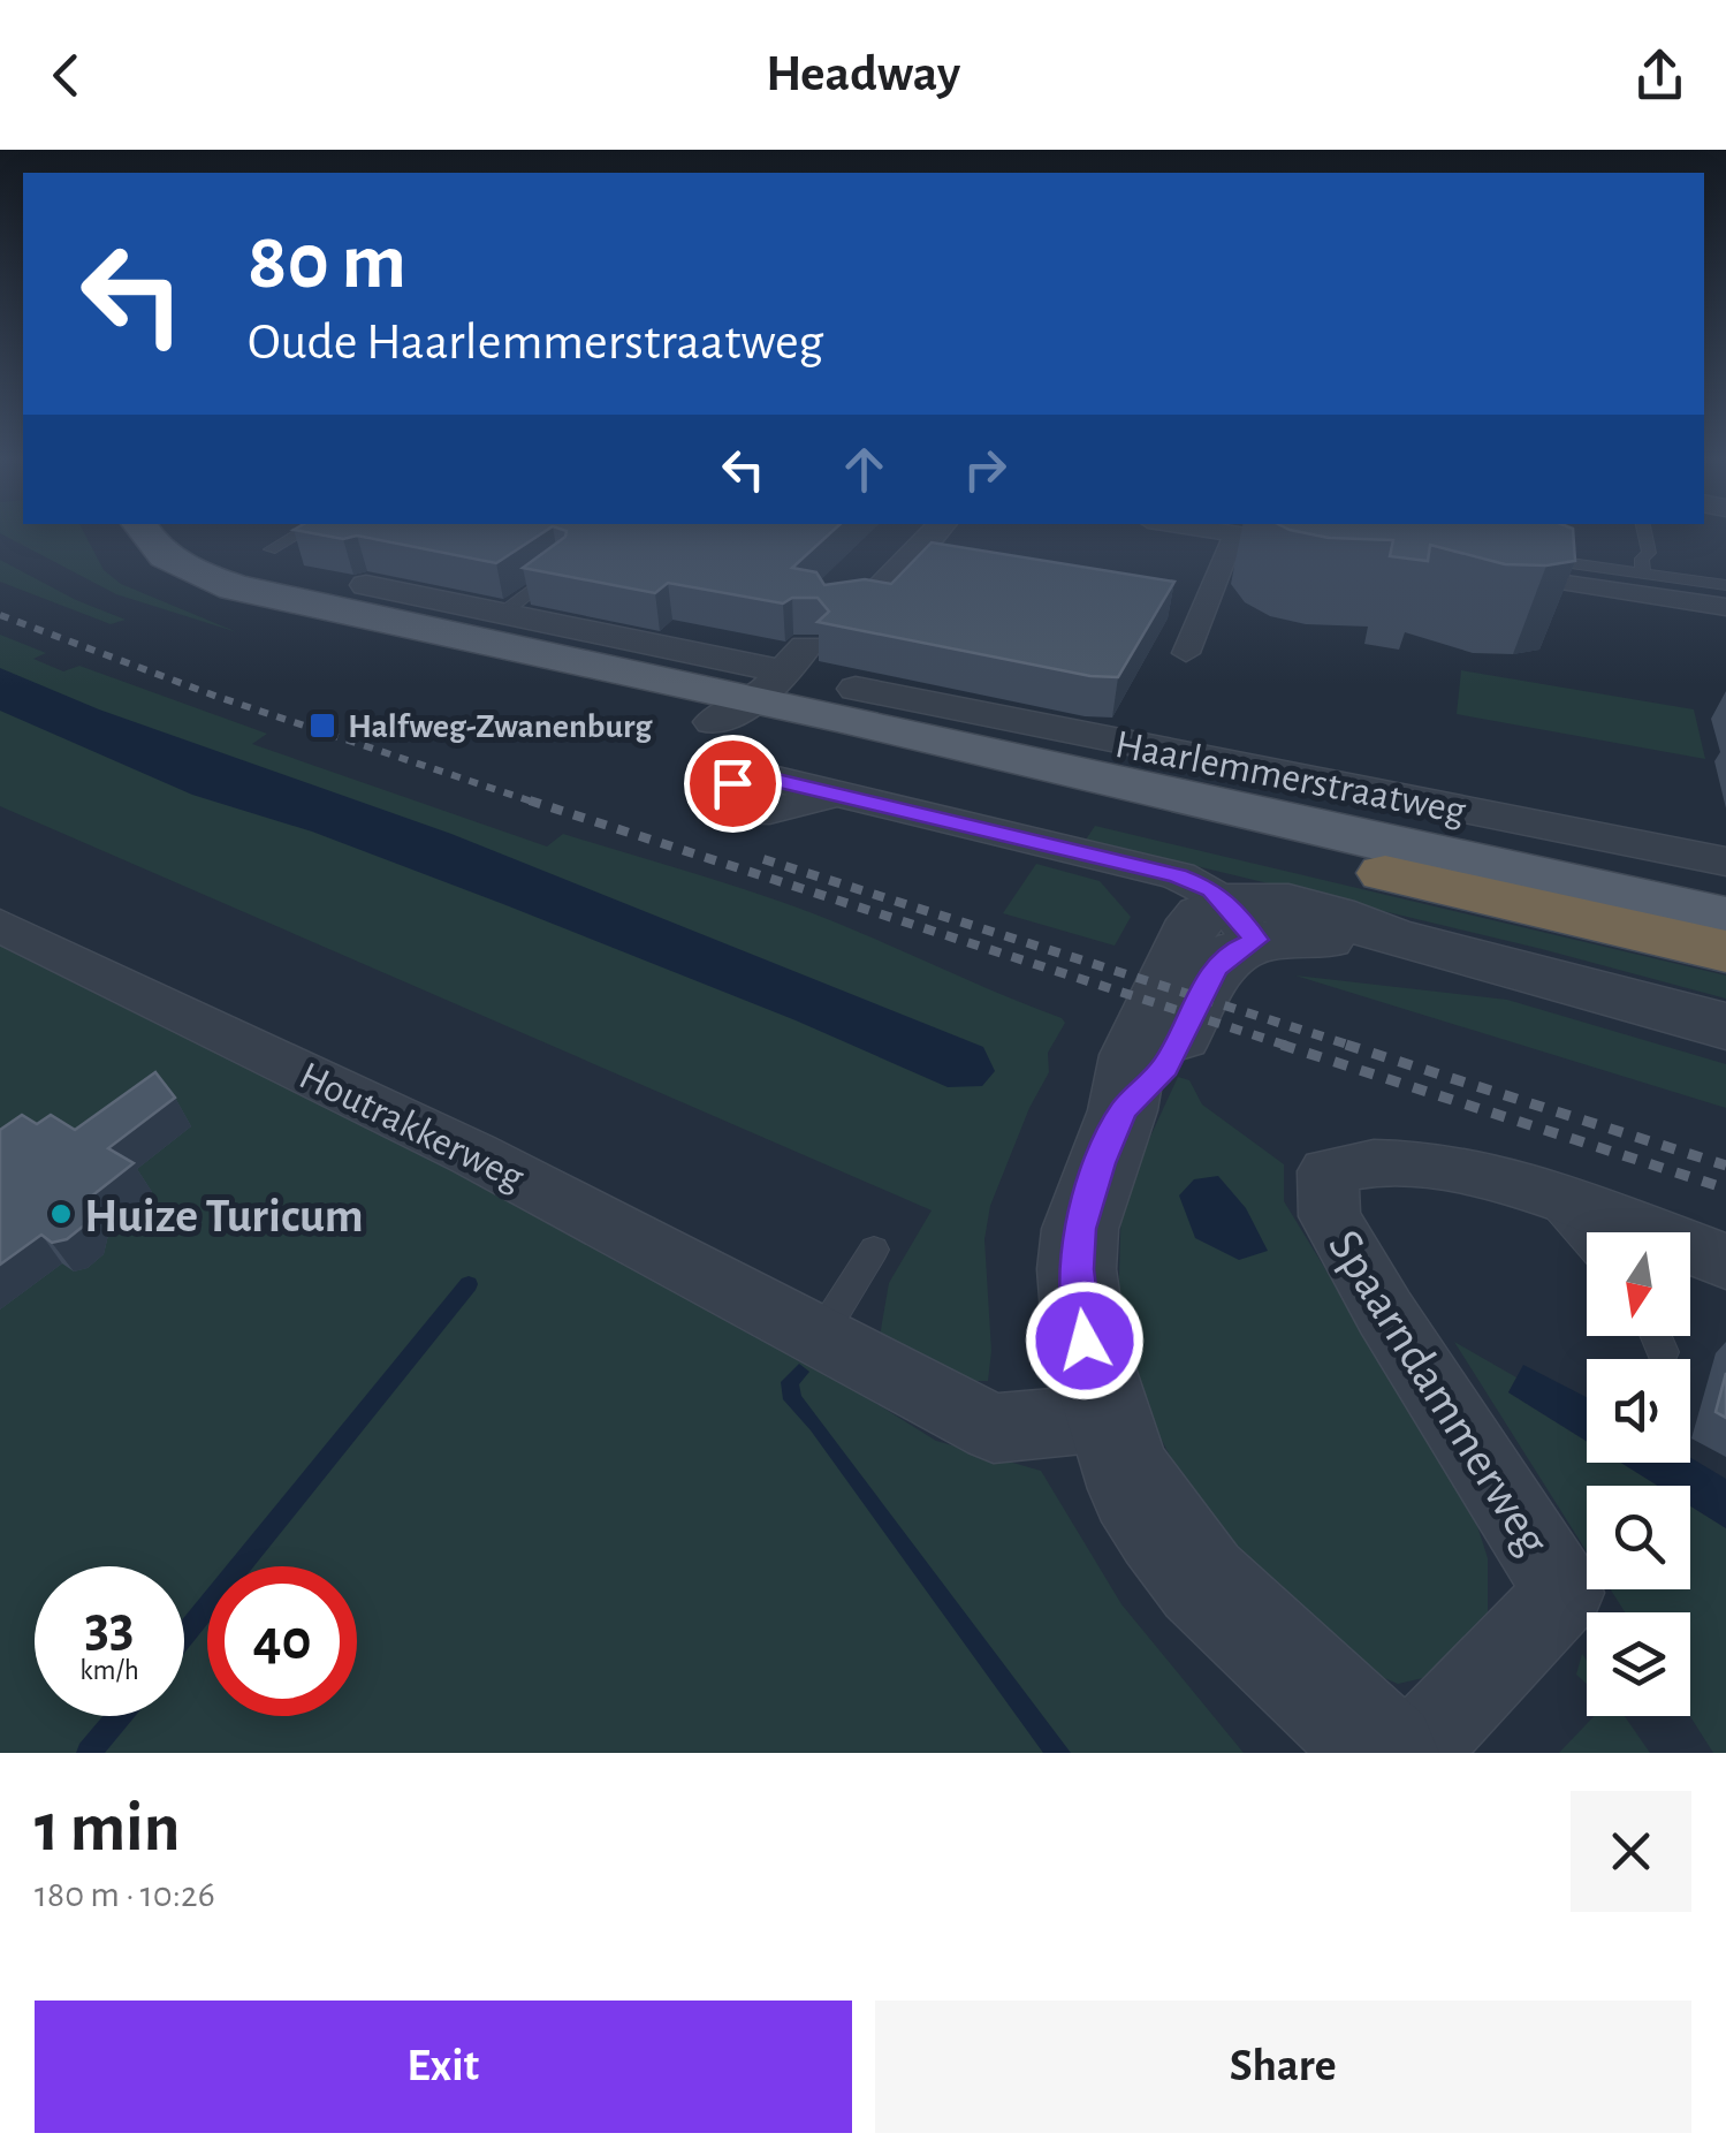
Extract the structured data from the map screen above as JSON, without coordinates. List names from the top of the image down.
{
  "streets": {
    "street": ["Haarlemmerstraatweg", "Houtrakkerweg", "Spaarndammerweg"]
  },
  "places": {
    "transit": ["Halfweg-Zwanenburg"],
    "other": ["Huize Turicum"]
  },
  "north": "bottom",
  "page": {
    "header": "Headway",
    "turn": ["80 m", "Oude Haarlemmerstraatweg"],
    "speed": "33 km/h",
    "limit": "40",
    "heading": ["1 min", "180 m · 10:26"],
    "buttons": ["Exit", "Share"]
  }
}
